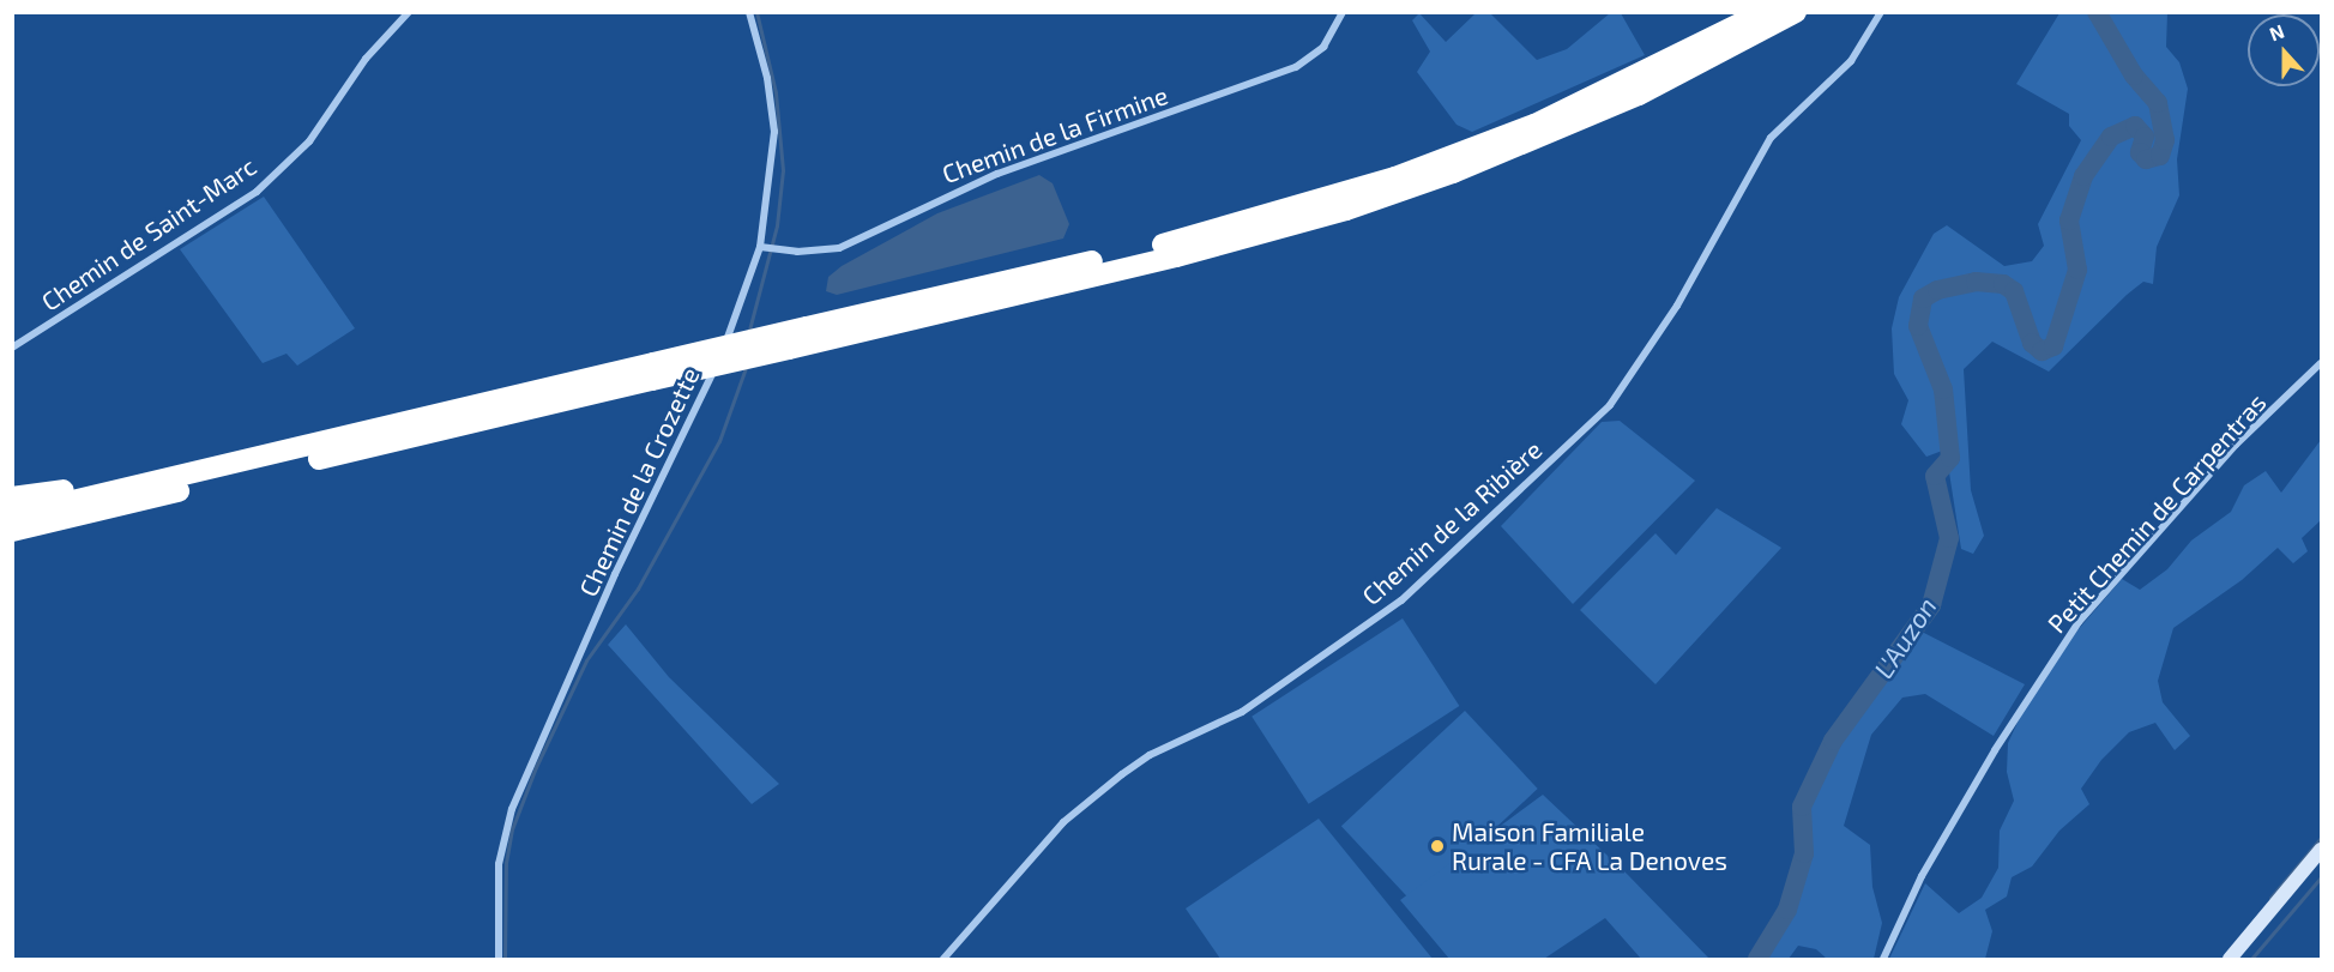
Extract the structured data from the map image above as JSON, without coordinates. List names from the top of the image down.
{
  "streets": {
    "street": [
      "Chemin de la Firmine",
      "Chemin de Saint-Marc",
      "Chemin de la Crozette",
      "Petit Chemin de Carpentras",
      "Chemin de la Ribière"
    ]
  },
  "crossings": [
    ["Chemin de la Firmine", "Chemin de la Crozette"]
  ],
  "water": ["L'Auzon"],
  "places": ["Maison Familiale Rurale - CFA La Denoves"],
  "north": "top"
}
